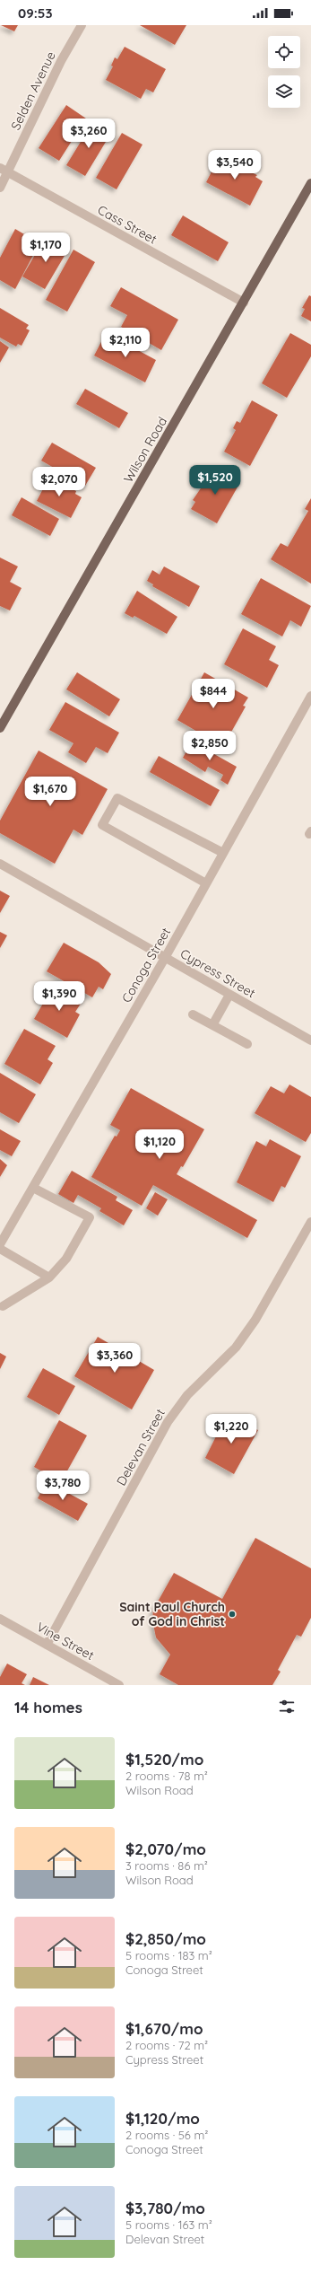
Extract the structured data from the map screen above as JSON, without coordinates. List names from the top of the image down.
{
  "streets": {
    "main road": ["Wilson Road"],
    "street": [
      "Selden Avenue",
      "Cass Street",
      "Conoga Street",
      "Cypress Street",
      "Delevan Street",
      "Vine Street"
    ]
  },
  "crossings": [
    ["Selden Avenue", "Cass Street"],
    ["Cass Street", "Wilson Road"],
    ["Conoga Street", "Cypress Street"],
    ["Delevan Street", "Vine Street"]
  ],
  "places": ["Saint Paul Church of God in Christ"],
  "page": {
    "status": "09:53",
    "price": [
      "$3,260",
      "$3,540",
      "$1,170",
      "$2,110",
      "$1,520",
      "$2,070",
      "$844",
      "$2,850",
      "$1,670",
      "$1,390",
      "$1,120",
      "$3,360",
      "$1,220",
      "$3,780"
    ],
    "heading": "14 homes",
    "list": [
      {
        "name": "$1,520/mo",
        "note": "2 rooms · 78 m² · Wilson Road"
      },
      {
        "name": "$2,070/mo",
        "note": "3 rooms · 86 m² · Wilson Road"
      },
      {
        "name": "$2,850/mo",
        "note": "5 rooms · 183 m² · Conoga Street"
      },
      {
        "name": "$1,670/mo",
        "note": "2 rooms · 72 m² · Cypress Street"
      },
      {
        "name": "$1,120/mo",
        "note": "2 rooms · 56 m² · Conoga Street"
      },
      {
        "name": "$3,780/mo",
        "note": "5 rooms · 163 m² · Delevan Street"
      }
    ]
  }
}
